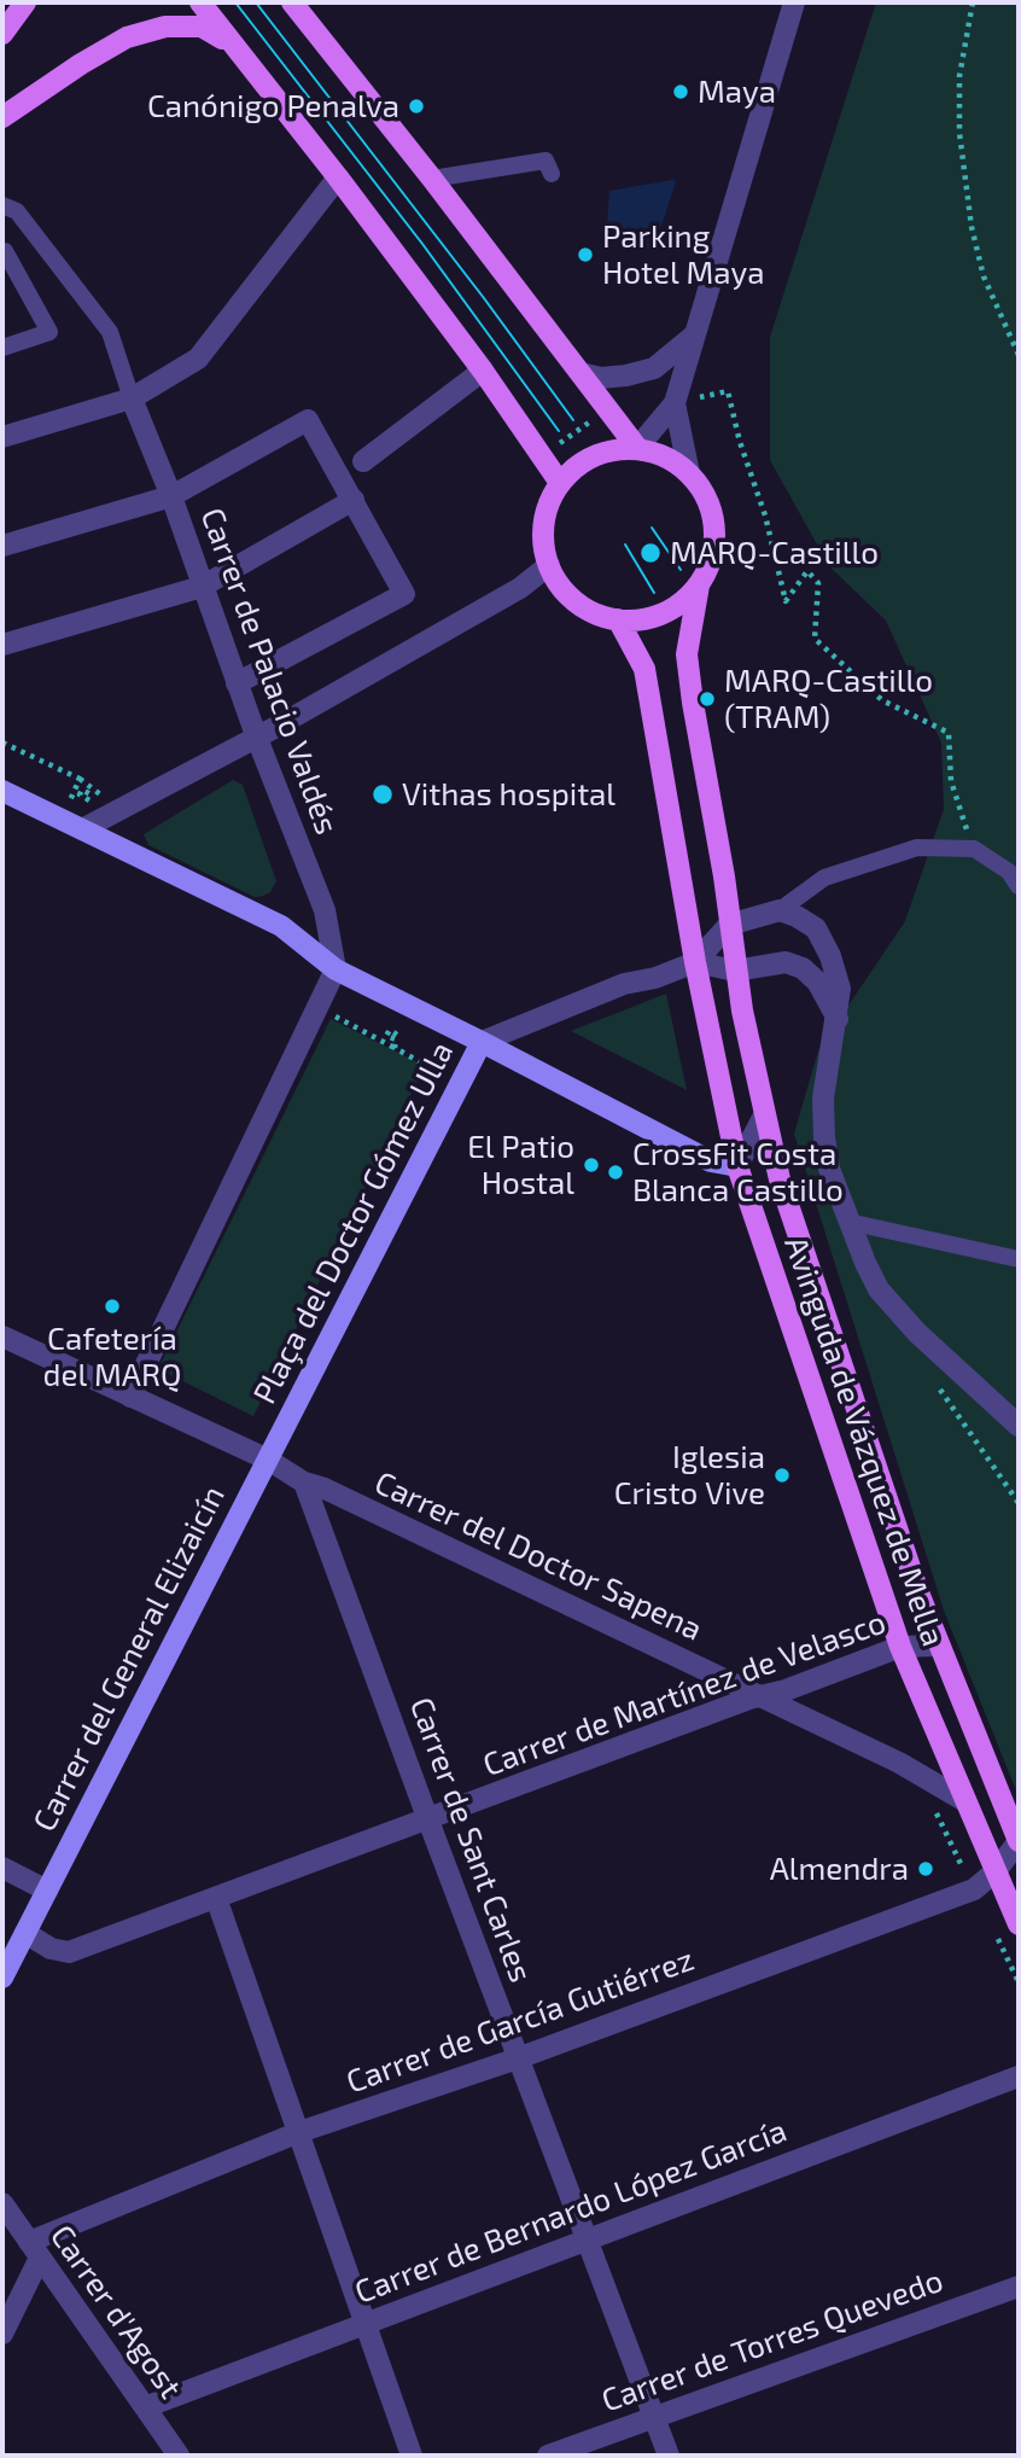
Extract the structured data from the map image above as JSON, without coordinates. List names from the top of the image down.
{
  "streets": {
    "main road": ["Avinguda de Vázquez de Mella"],
    "street": [
      "Carrer de Palacio Valdés",
      "Plaça del Doctor Gómez Ulla",
      "Carrer del Doctor Sapena",
      "Carrer del General Elizaicín",
      "Carrer de Martínez de Velasco",
      "Carrer de Sant Carles",
      "Carrer de García Gutiérrez",
      "Carrer de Bernardo López García",
      "Carrer d'Agost",
      "Carrer de Torres Quevedo"
    ]
  },
  "crossings": [
    ["Carrer de Palacio Valdés", "Plaça del Doctor Gómez Ulla"],
    ["Plaça del Doctor Gómez Ulla", "Carrer del Doctor Sapena"],
    ["Plaça del Doctor Gómez Ulla", "Carrer del General Elizaicín"],
    ["Avinguda de Vázquez de Mella", "Carrer del Doctor Sapena"],
    ["Avinguda de Vázquez de Mella", "Carrer de Martínez de Velasco"],
    ["Avinguda de Vázquez de Mella", "Carrer de García Gutiérrez"],
    ["Carrer del Doctor Sapena", "Carrer del General Elizaicín"],
    ["Carrer del Doctor Sapena", "Carrer de Martínez de Velasco"],
    ["Carrer del Doctor Sapena", "Carrer de Sant Carles"],
    ["Carrer del General Elizaicín", "Carrer de Martínez de Velasco"],
    ["Carrer de Martínez de Velasco", "Carrer de Sant Carles"],
    ["Carrer de Sant Carles", "Carrer de García Gutiérrez"],
    ["Carrer de Sant Carles", "Carrer de Bernardo López García"],
    ["Carrer de Sant Carles", "Carrer de Torres Quevedo"],
    ["Carrer de García Gutiérrez", "Carrer d'Agost"],
    ["Carrer de Bernardo López García", "Carrer d'Agost"]
  ],
  "places": [
    "Maya",
    "Canónigo Penalva",
    "Parking Hotel Maya",
    "MARQ-Castillo",
    "MARQ-Castillo (TRAM)",
    "Vithas hospital",
    "El Patio Hostal",
    "CrossFit Costa Blanca Castillo",
    "Cafetería del MARQ",
    "Iglesia Cristo Vive",
    "Almendra"
  ]
}
